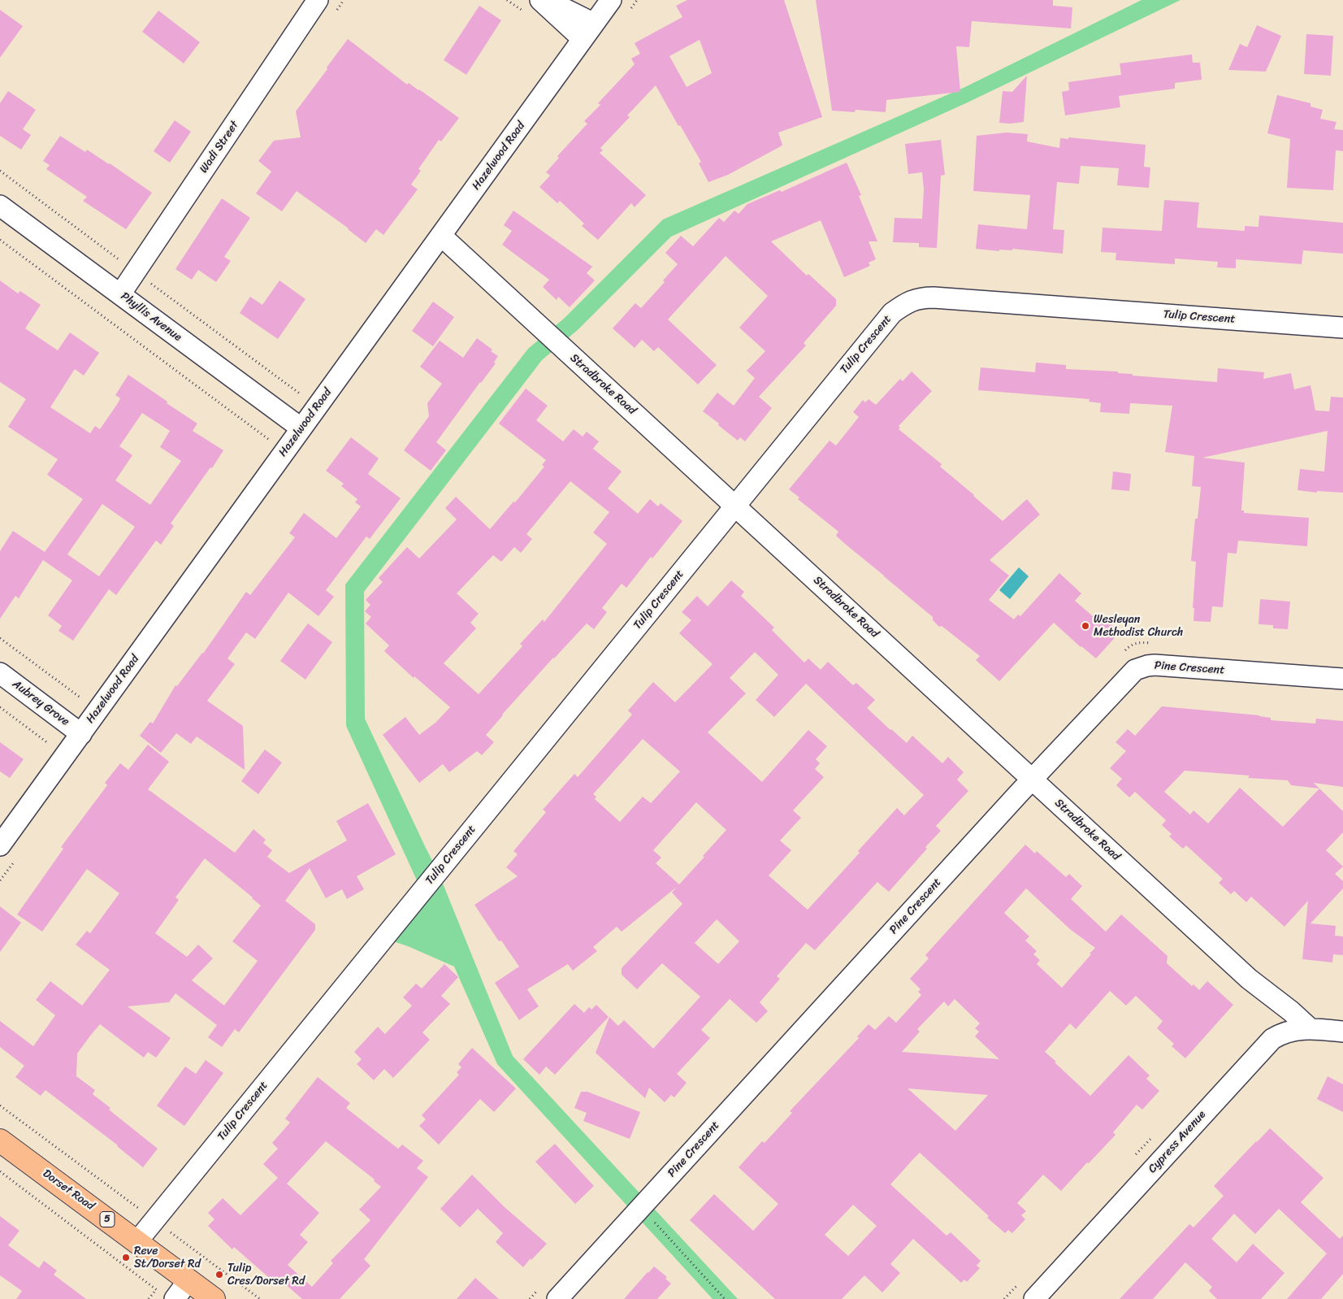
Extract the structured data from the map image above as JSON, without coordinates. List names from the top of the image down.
{
  "streets": {
    "main road": ["Dorset Road", "5"],
    "street": [
      "Wadi Street",
      "Hazelwood Road",
      "Phyllis Avenue",
      "Tulip Crescent",
      "Stradbroke Road",
      "Pine Crescent",
      "Aubrey Grove",
      "Cypress Avenue"
    ]
  },
  "crossings": [
    ["Wadi Street", "Phyllis Avenue"],
    ["Hazelwood Road", "Phyllis Avenue"],
    ["Hazelwood Road", "Stradbroke Road"],
    ["Hazelwood Road", "Aubrey Grove"],
    ["Tulip Crescent", "Stradbroke Road"],
    ["Tulip Crescent", "Dorset Road"],
    ["Stradbroke Road", "Pine Crescent"],
    ["Stradbroke Road", "Cypress Avenue"]
  ],
  "places": ["Wesleyan Methodist Church", "Reve St/Dorset Rd", "Tulip Cres/Dorset Rd"]
}
